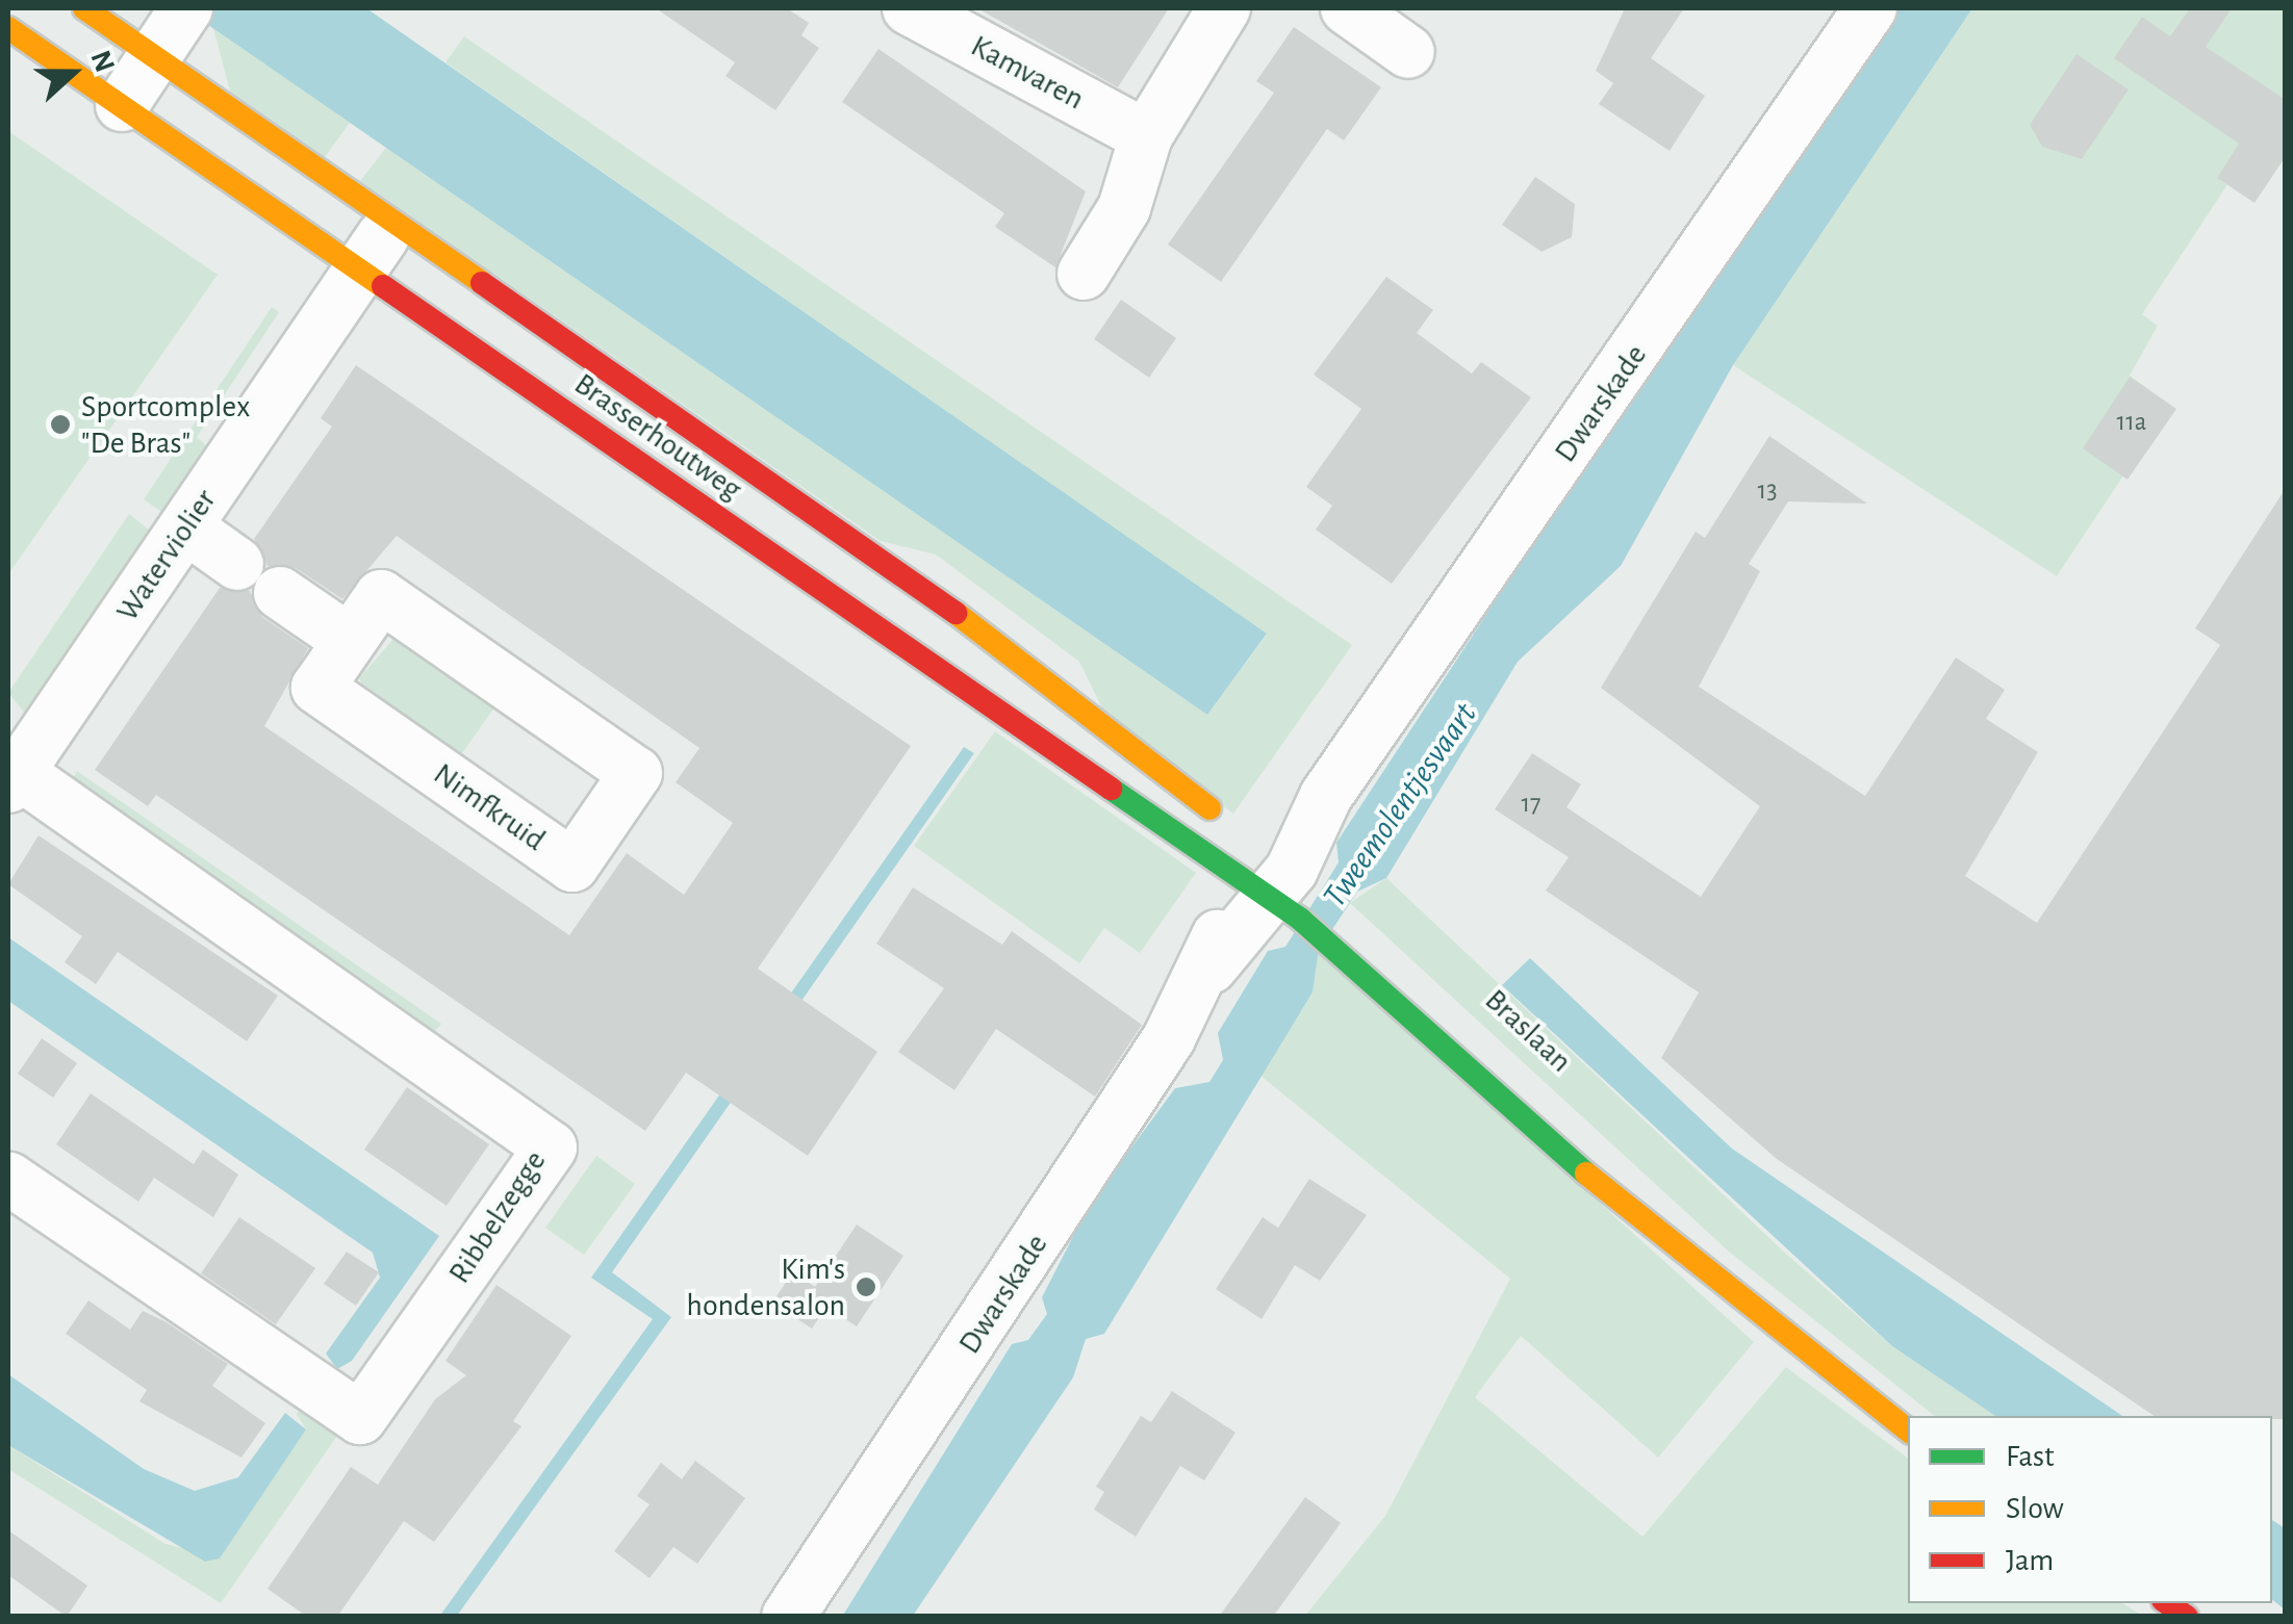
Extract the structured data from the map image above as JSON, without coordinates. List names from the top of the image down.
{
  "streets": {
    "main road": ["Brasserhoutweg", "Braslaan"],
    "street": [
      "Kamvaren",
      "Dwarskade",
      "Waterviolier",
      "Nimfkruid",
      "Ribbelzegge"
    ]
  },
  "crossings": [
    ["Dwarskade", "Brasserhoutweg"],
    ["Dwarskade", "Braslaan"],
    ["Brasserhoutweg", "Waterviolier"],
    ["Brasserhoutweg", "Braslaan"],
    ["Waterviolier", "Ribbelzegge"]
  ],
  "water": ["Tweemolentjesvaart"],
  "places": ["Sportcomplex \"De Bras\"", "Kim's hondensalon"],
  "house_numbers": ["11a", "13", "17"],
  "legend": ["Fast", "Slow", "Jam"],
  "north": "right"
}
